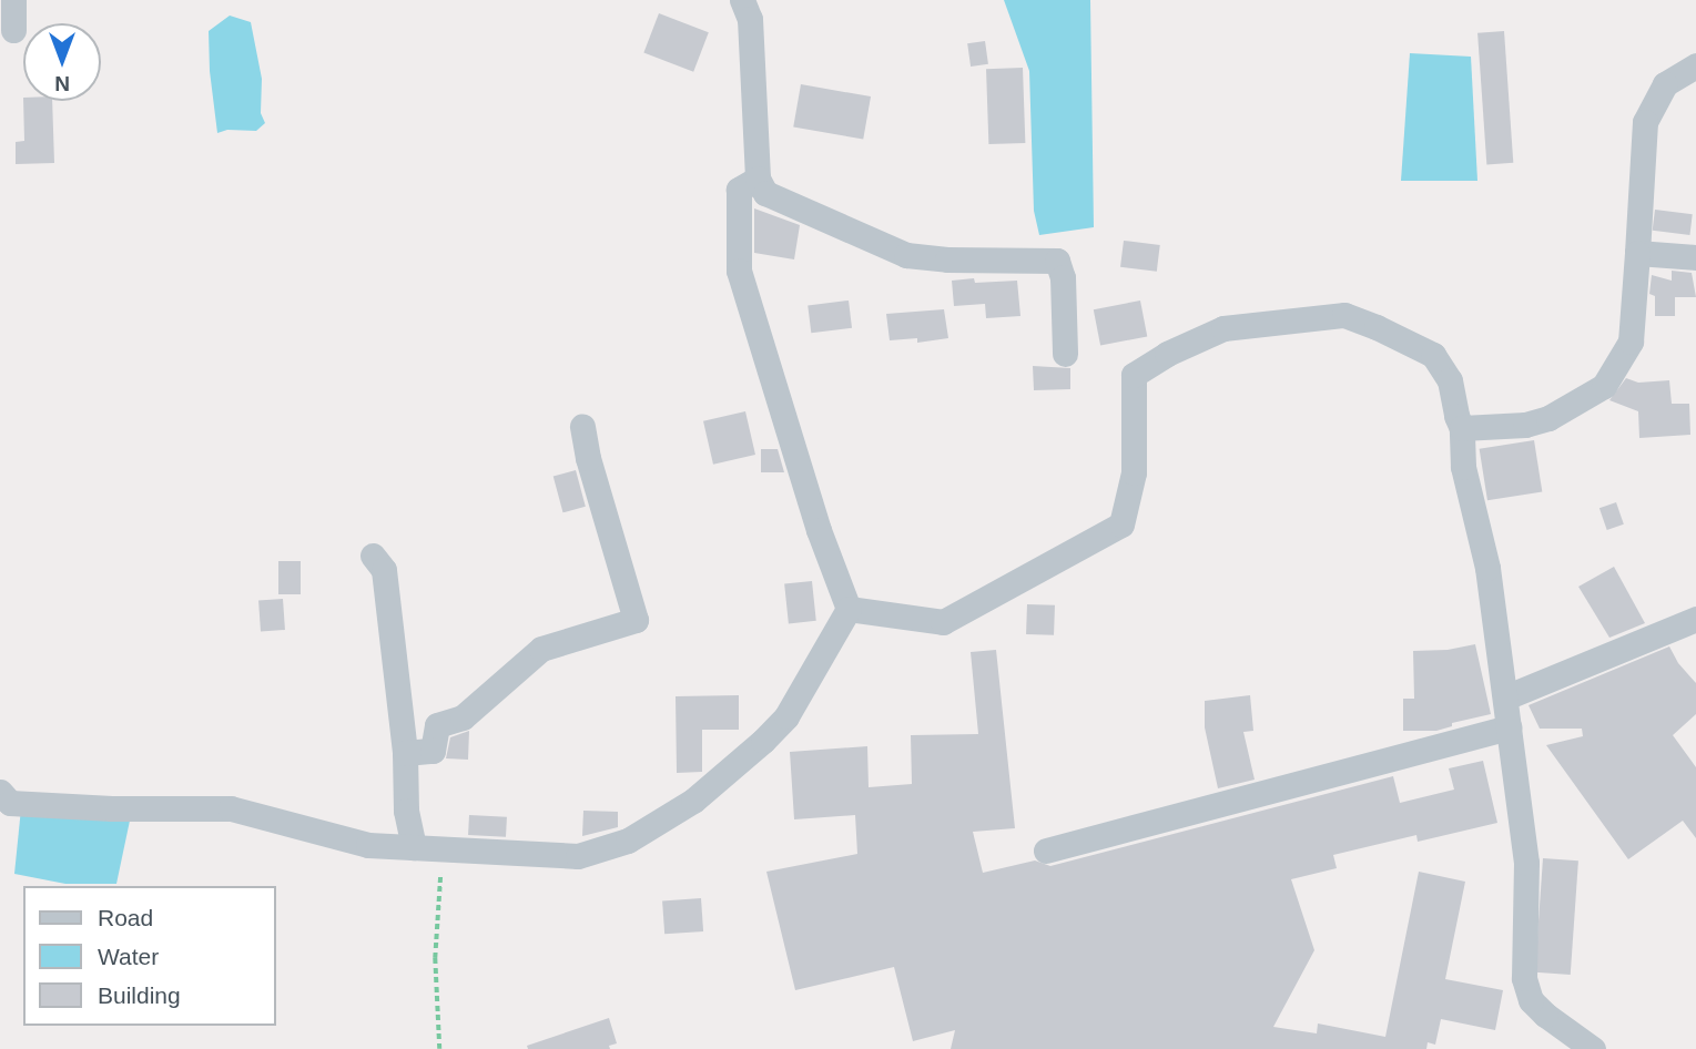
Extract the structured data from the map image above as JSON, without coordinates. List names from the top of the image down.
{
  "legend": ["Road", "Water", "Building"],
  "north": "bottom"
}
